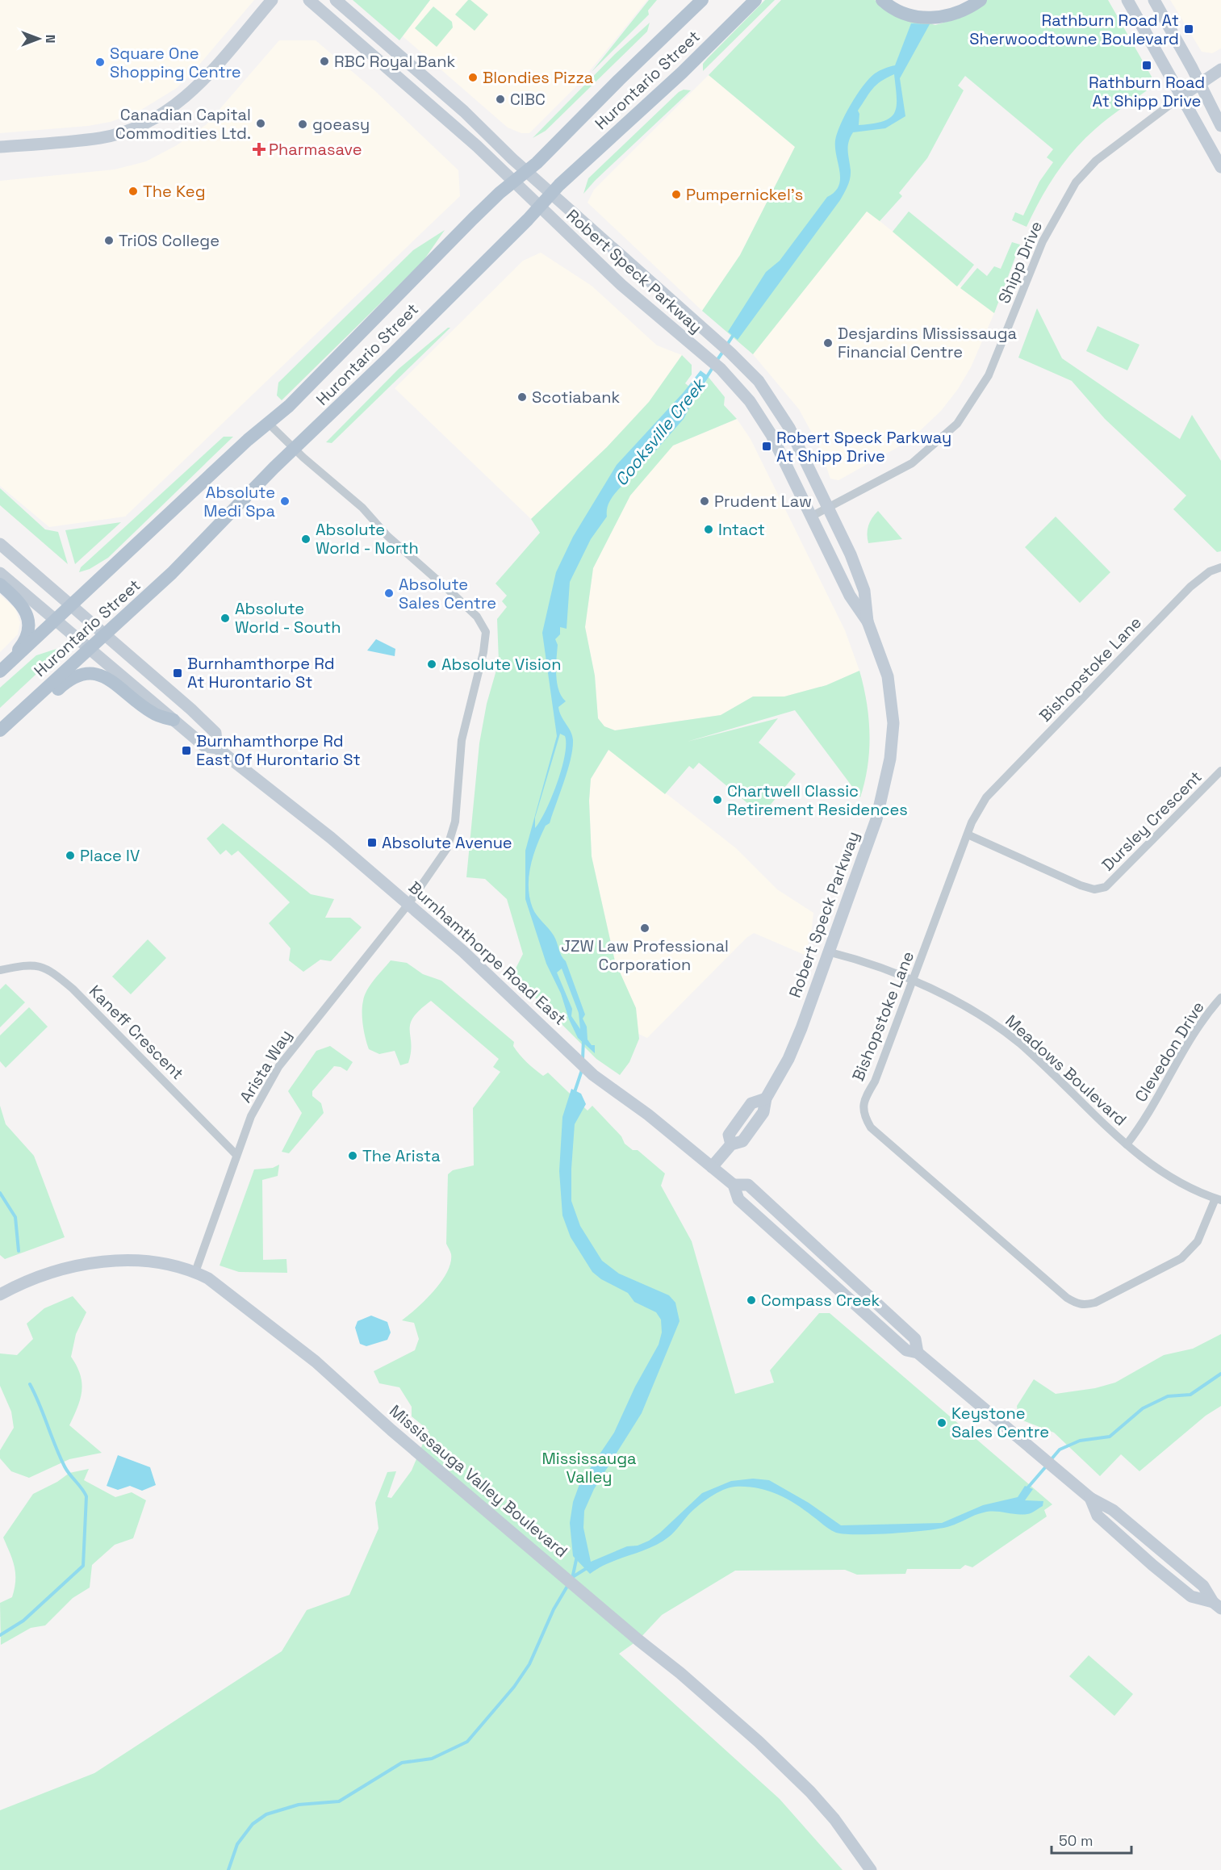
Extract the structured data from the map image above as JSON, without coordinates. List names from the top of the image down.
{
  "streets": {
    "main road": ["Hurontario Street"],
    "street": [
      "Shipp Drive",
      "Robert Speck Parkway",
      "Bishopstoke Lane",
      "Dursley Crescent",
      "Burnhamthorpe Road East",
      "Kaneff Crescent",
      "Clevedon Drive",
      "Arista Way",
      "Meadows Boulevard",
      "Mississauga Valley Boulevard"
    ]
  },
  "crossings": [
    ["Hurontario Street", "Robert Speck Parkway"],
    ["Hurontario Street", "Burnhamthorpe Road East"],
    ["Shipp Drive", "Robert Speck Parkway"],
    ["Robert Speck Parkway", "Burnhamthorpe Road East"],
    ["Robert Speck Parkway", "Meadows Boulevard"],
    ["Bishopstoke Lane", "Dursley Crescent"],
    ["Bishopstoke Lane", "Meadows Boulevard"],
    ["Burnhamthorpe Road East", "Arista Way"],
    ["Kaneff Crescent", "Arista Way"],
    ["Clevedon Drive", "Meadows Boulevard"],
    ["Arista Way", "Mississauga Valley Boulevard"]
  ],
  "water": ["Cooksville Creek"],
  "parks": ["Mississauga Valley"],
  "places": {
    "transit": [
      "Rathburn Road At Sherwoodtowne Boulevard",
      "Rathburn Road At Shipp Drive",
      "Robert Speck Parkway At Shipp Drive",
      "Burnhamthorpe Rd At Hurontario St",
      "Burnhamthorpe Rd East Of Hurontario St",
      "Absolute Avenue"
    ],
    "other": [
      "RBC Royal Bank",
      "Square One Shopping Centre",
      "Blondies Pizza",
      "CIBC",
      "Canadian Capital Commodities Ltd.",
      "goeasy",
      "The Keg",
      "Pumpernickel's",
      "TriOS College",
      "Desjardins Mississauga Financial Centre",
      "Scotiabank",
      "Absolute Medi Spa",
      "Prudent Law",
      "Intact",
      "Absolute World - North",
      "Absolute Sales Centre",
      "Absolute World - South",
      "Absolute Vision",
      "Chartwell Classic Retirement Residences",
      "Place IV",
      "JZW Law Professional Corporation",
      "The Arista",
      "Compass Creek",
      "Keystone Sales Centre"
    ],
    "health": ["Pharmasave"]
  },
  "scale_bar": "50 m",
  "north": "right"
}
